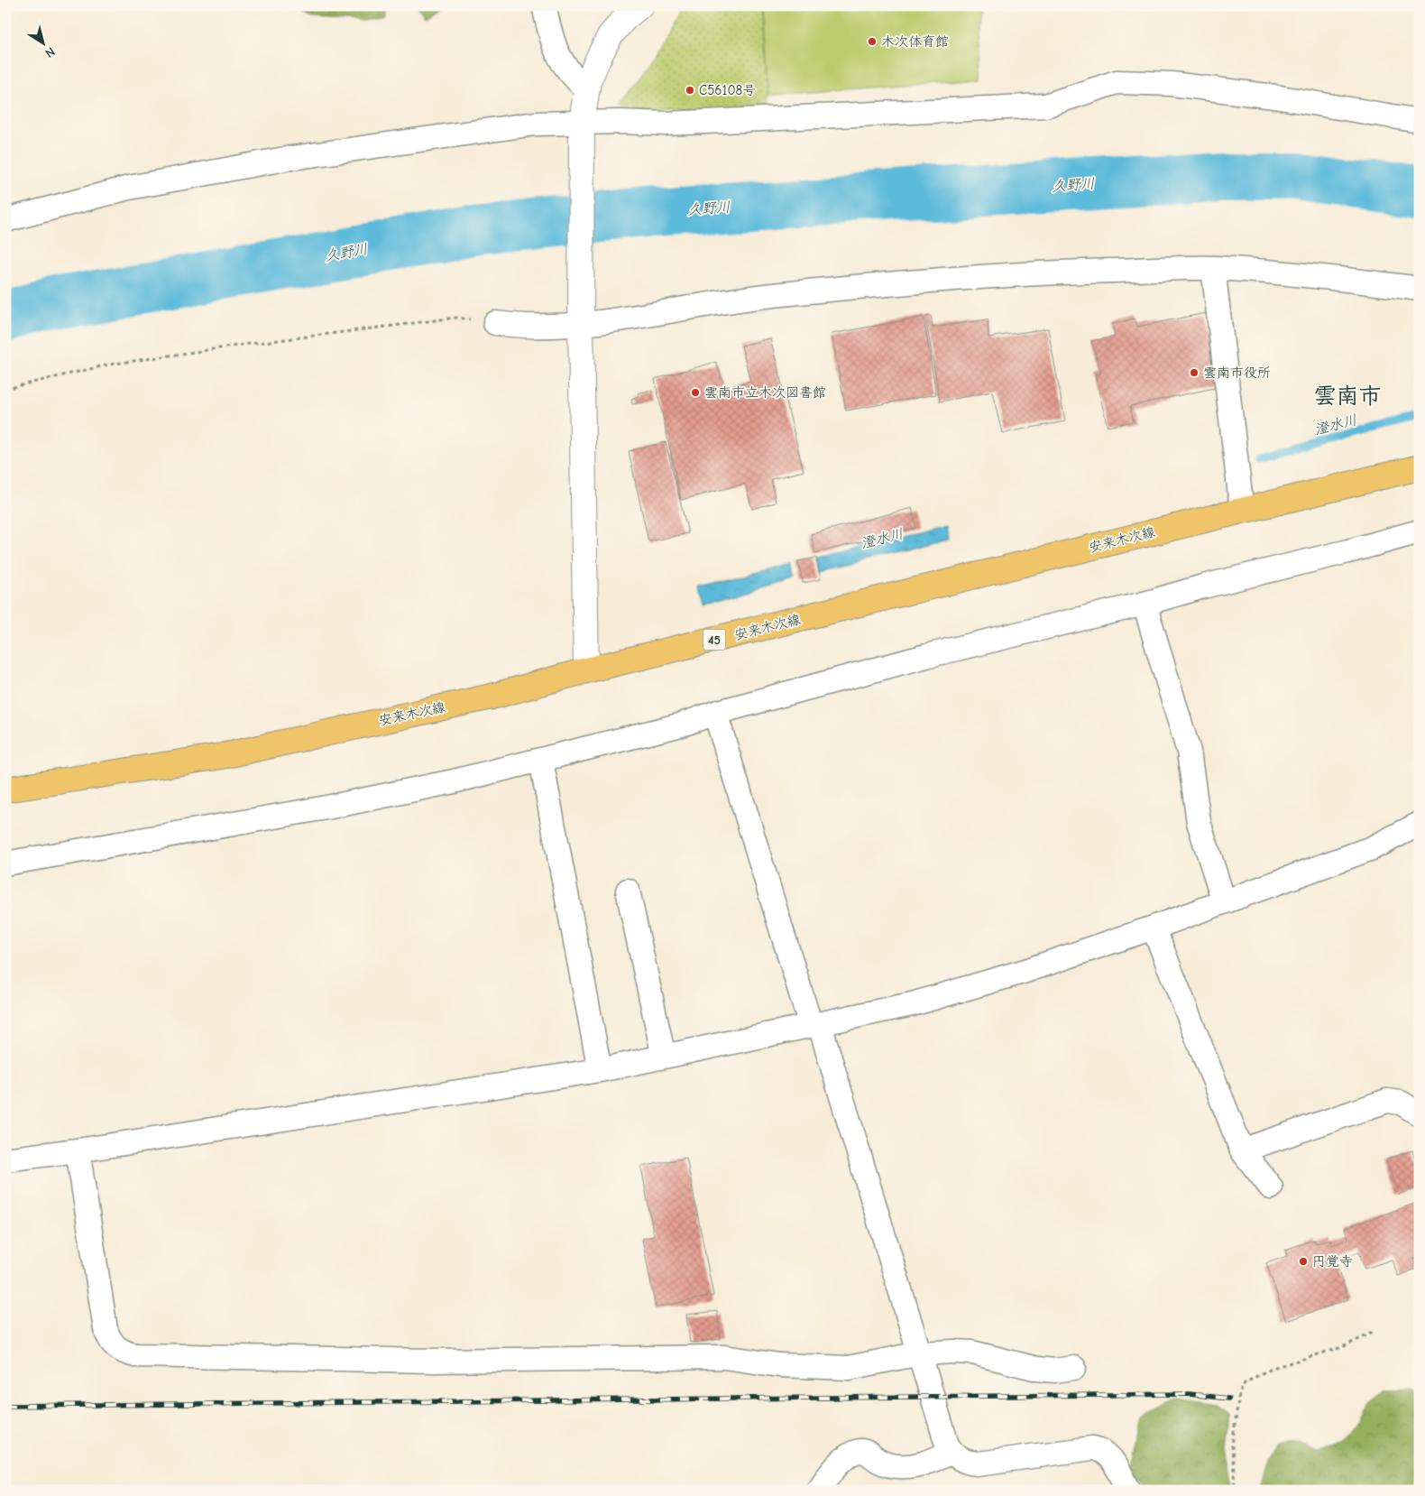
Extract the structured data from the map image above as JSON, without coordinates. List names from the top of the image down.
{
  "streets": {
    "main road": ["安来木次線", "45"]
  },
  "districts": ["雲南市"],
  "water": ["久野川", "澄水川"],
  "places": [
    "木次体育館",
    "C56108号",
    "雲南市役所",
    "雲南市立木次図書館",
    "円覚寺"
  ],
  "north": "bottom right"
}
